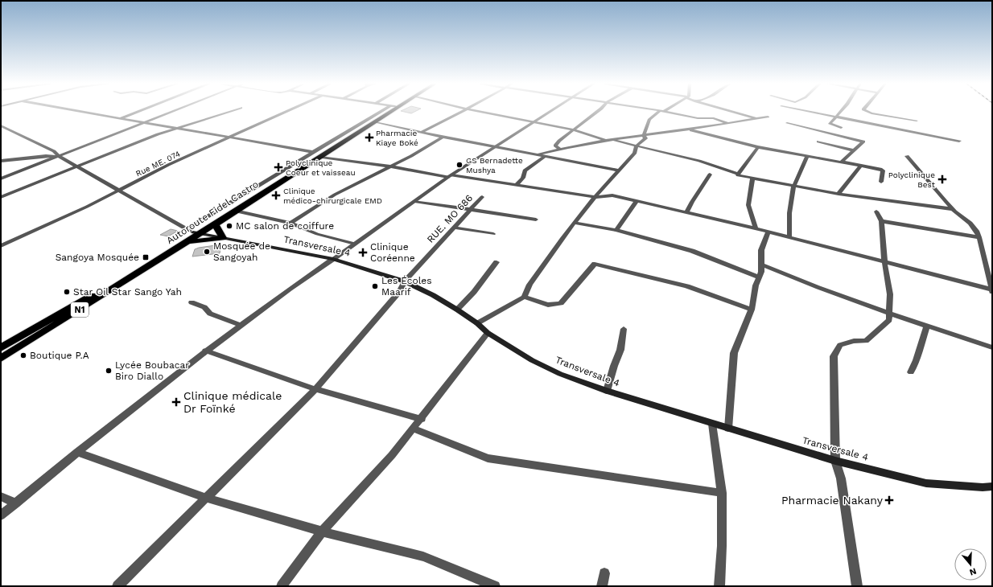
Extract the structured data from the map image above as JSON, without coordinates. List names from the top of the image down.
{
  "streets": {
    "highway": ["Autoroute Fidel Castro", "N1"],
    "main road": ["Transversale 4"],
    "street": ["Rue ME. 074", "RUE. MO 686"]
  },
  "crossings": [
    ["Autoroute Fidel Castro", "Transversale 4"],
    ["RUE. MO 686", "Transversale 4"]
  ],
  "places": {
    "health": [
      "Pharmacie Kiaye Boké",
      "Polyclinique Coeur et vaisseau",
      "Polyclinique Best",
      "Clinique médico-chirurgicale EMD",
      "Clinique Coréenne",
      "Clinique médicale Dr Foïnké",
      "Pharmacie Nakany"
    ],
    "other": [
      "GS Bernadette Mushya",
      "MC salon de coiffure",
      "Mosquée de Sangoyah",
      "Les Écoles Maarif",
      "Star Oil Star Sango Yah",
      "Boutique P.A",
      "Lycée Boubacar Biro Diallo"
    ],
    "transit": ["Sangoya Mosquée"]
  },
  "north": "bottom"
}
